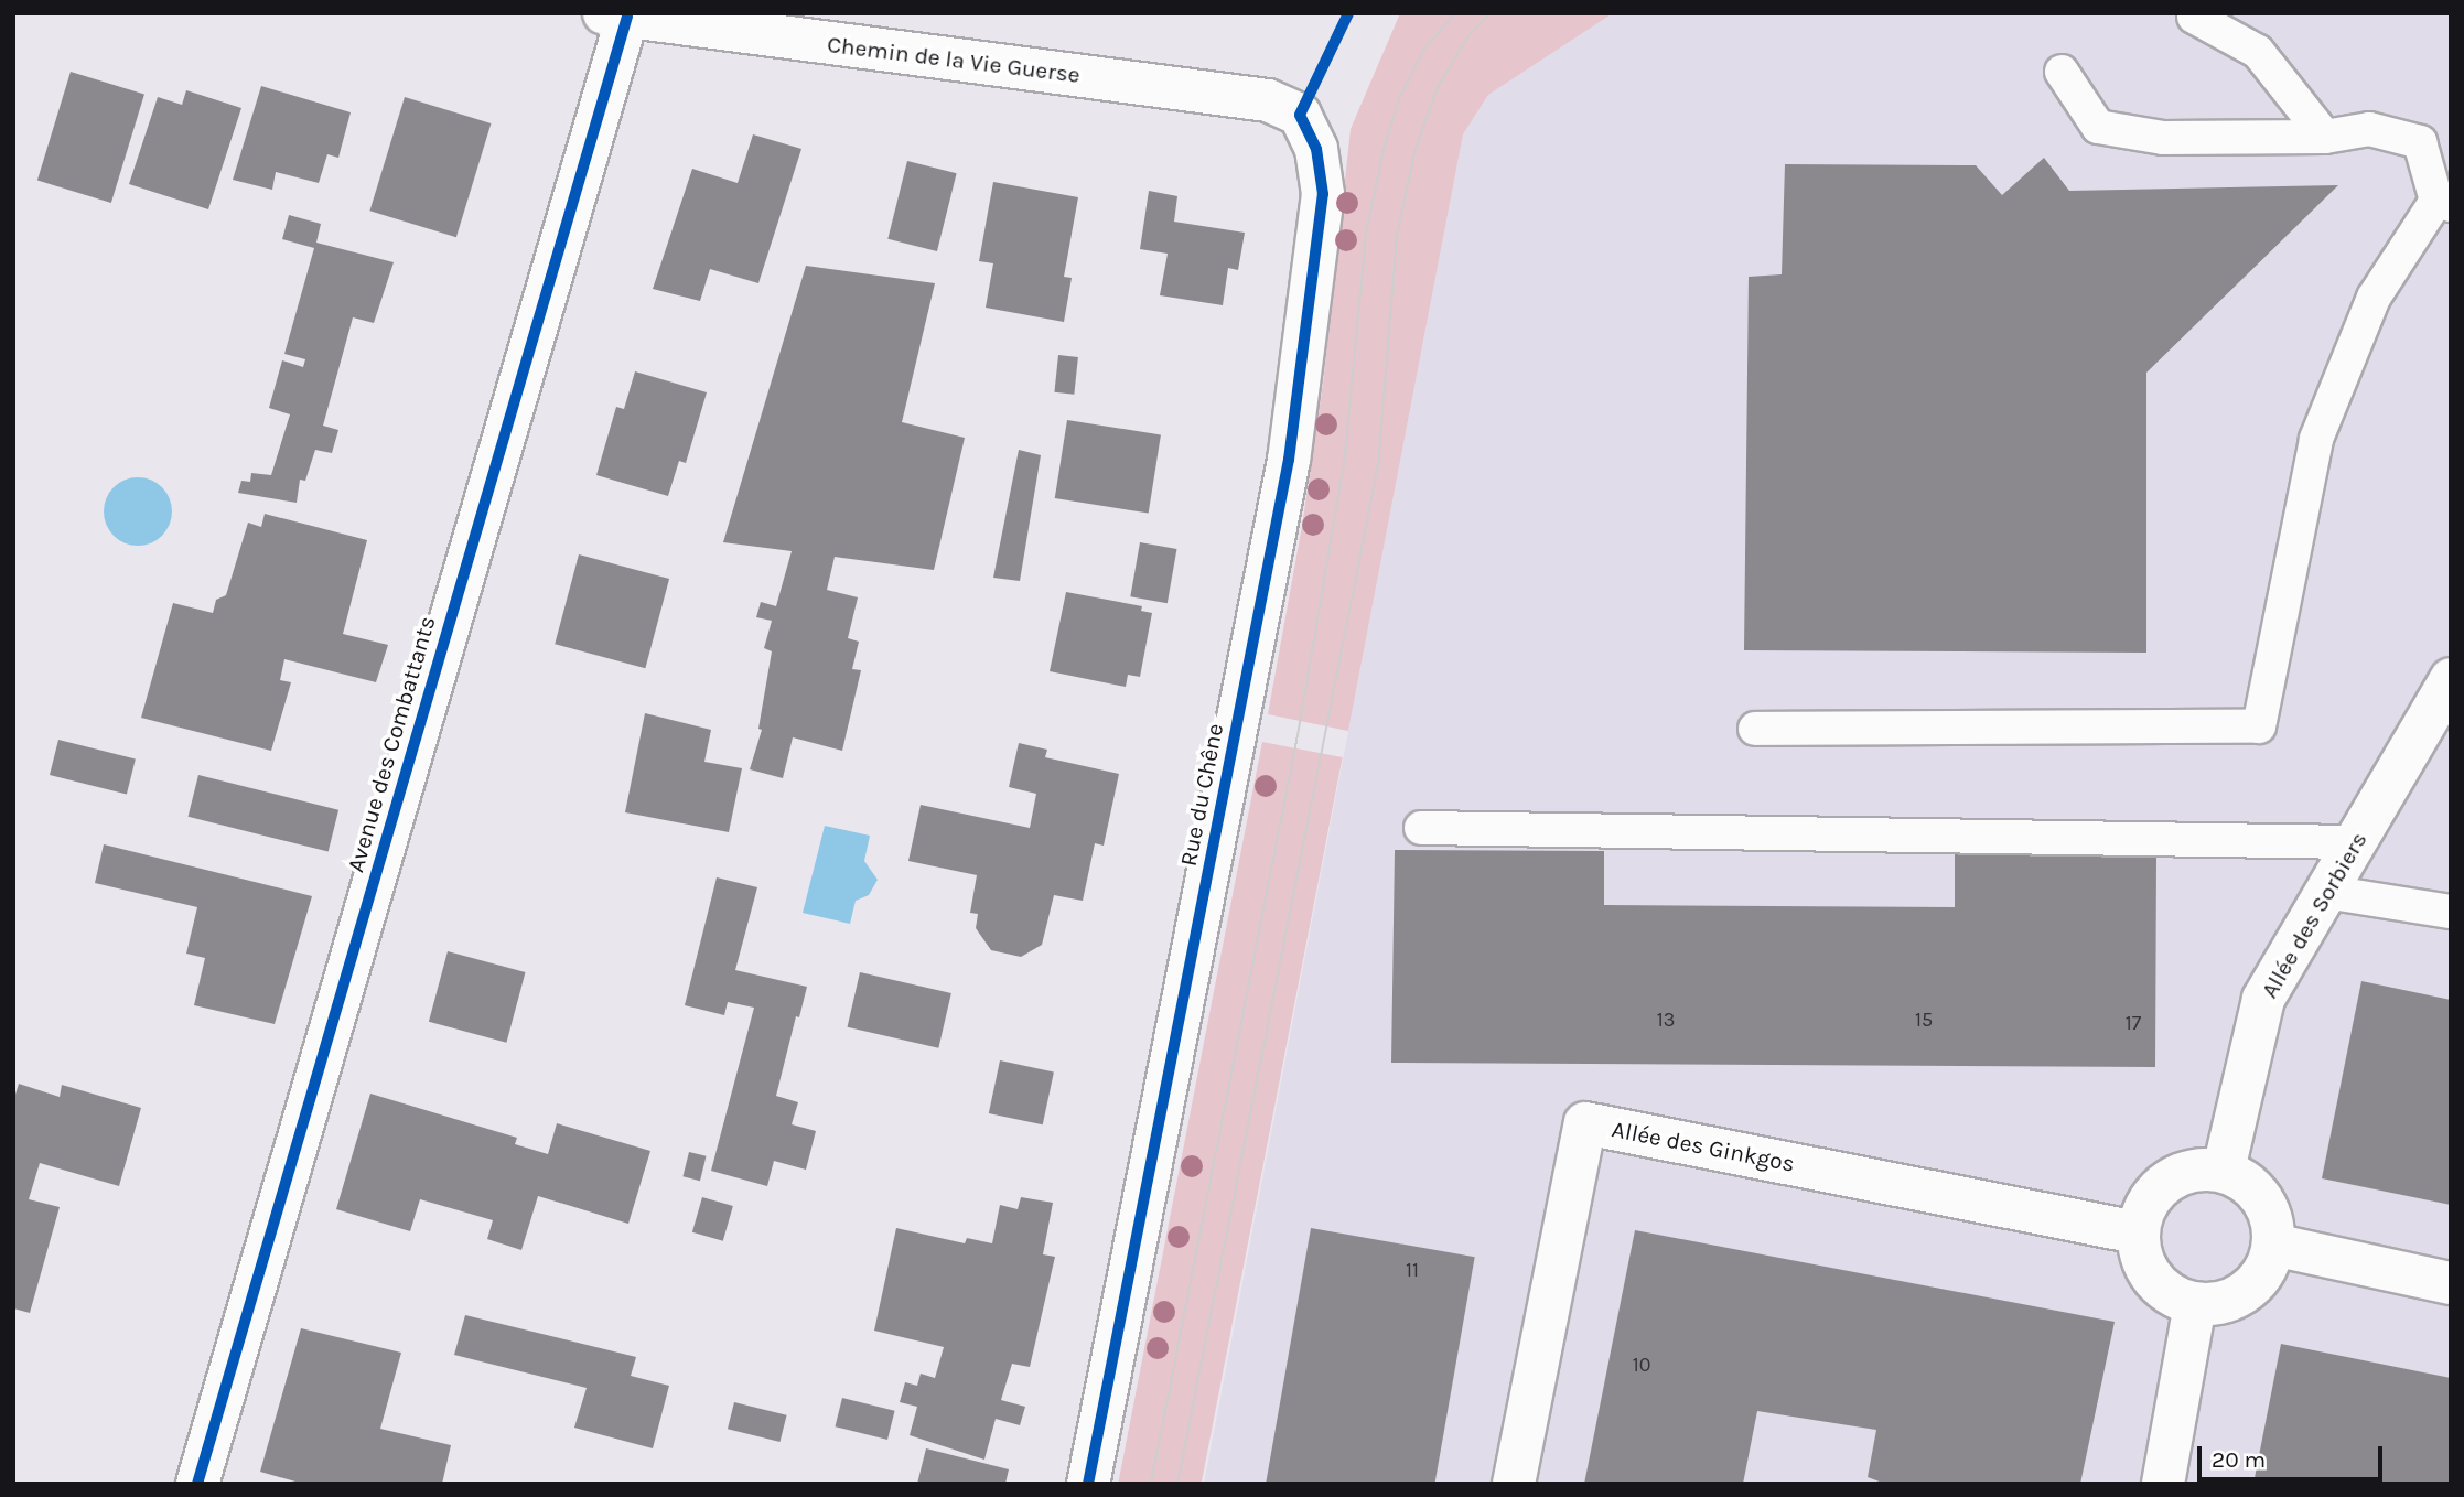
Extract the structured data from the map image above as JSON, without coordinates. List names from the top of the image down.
{
  "streets": {
    "street": [
      "Chemin de la Vie Guerse",
      "Avenue des Combattants",
      "Rue du Chêne",
      "Allée des Sorbiers",
      "Allée des Ginkgos"
    ]
  },
  "crossings": [
    ["Chemin de la Vie Guerse", "Avenue des Combattants"],
    ["Chemin de la Vie Guerse", "Rue du Chêne"],
    ["Allée des Sorbiers", "Allée des Ginkgos"]
  ],
  "house_numbers": [
    "13",
    "15",
    "17",
    "11",
    "10"
  ],
  "scale_bar": "20 m"
}
